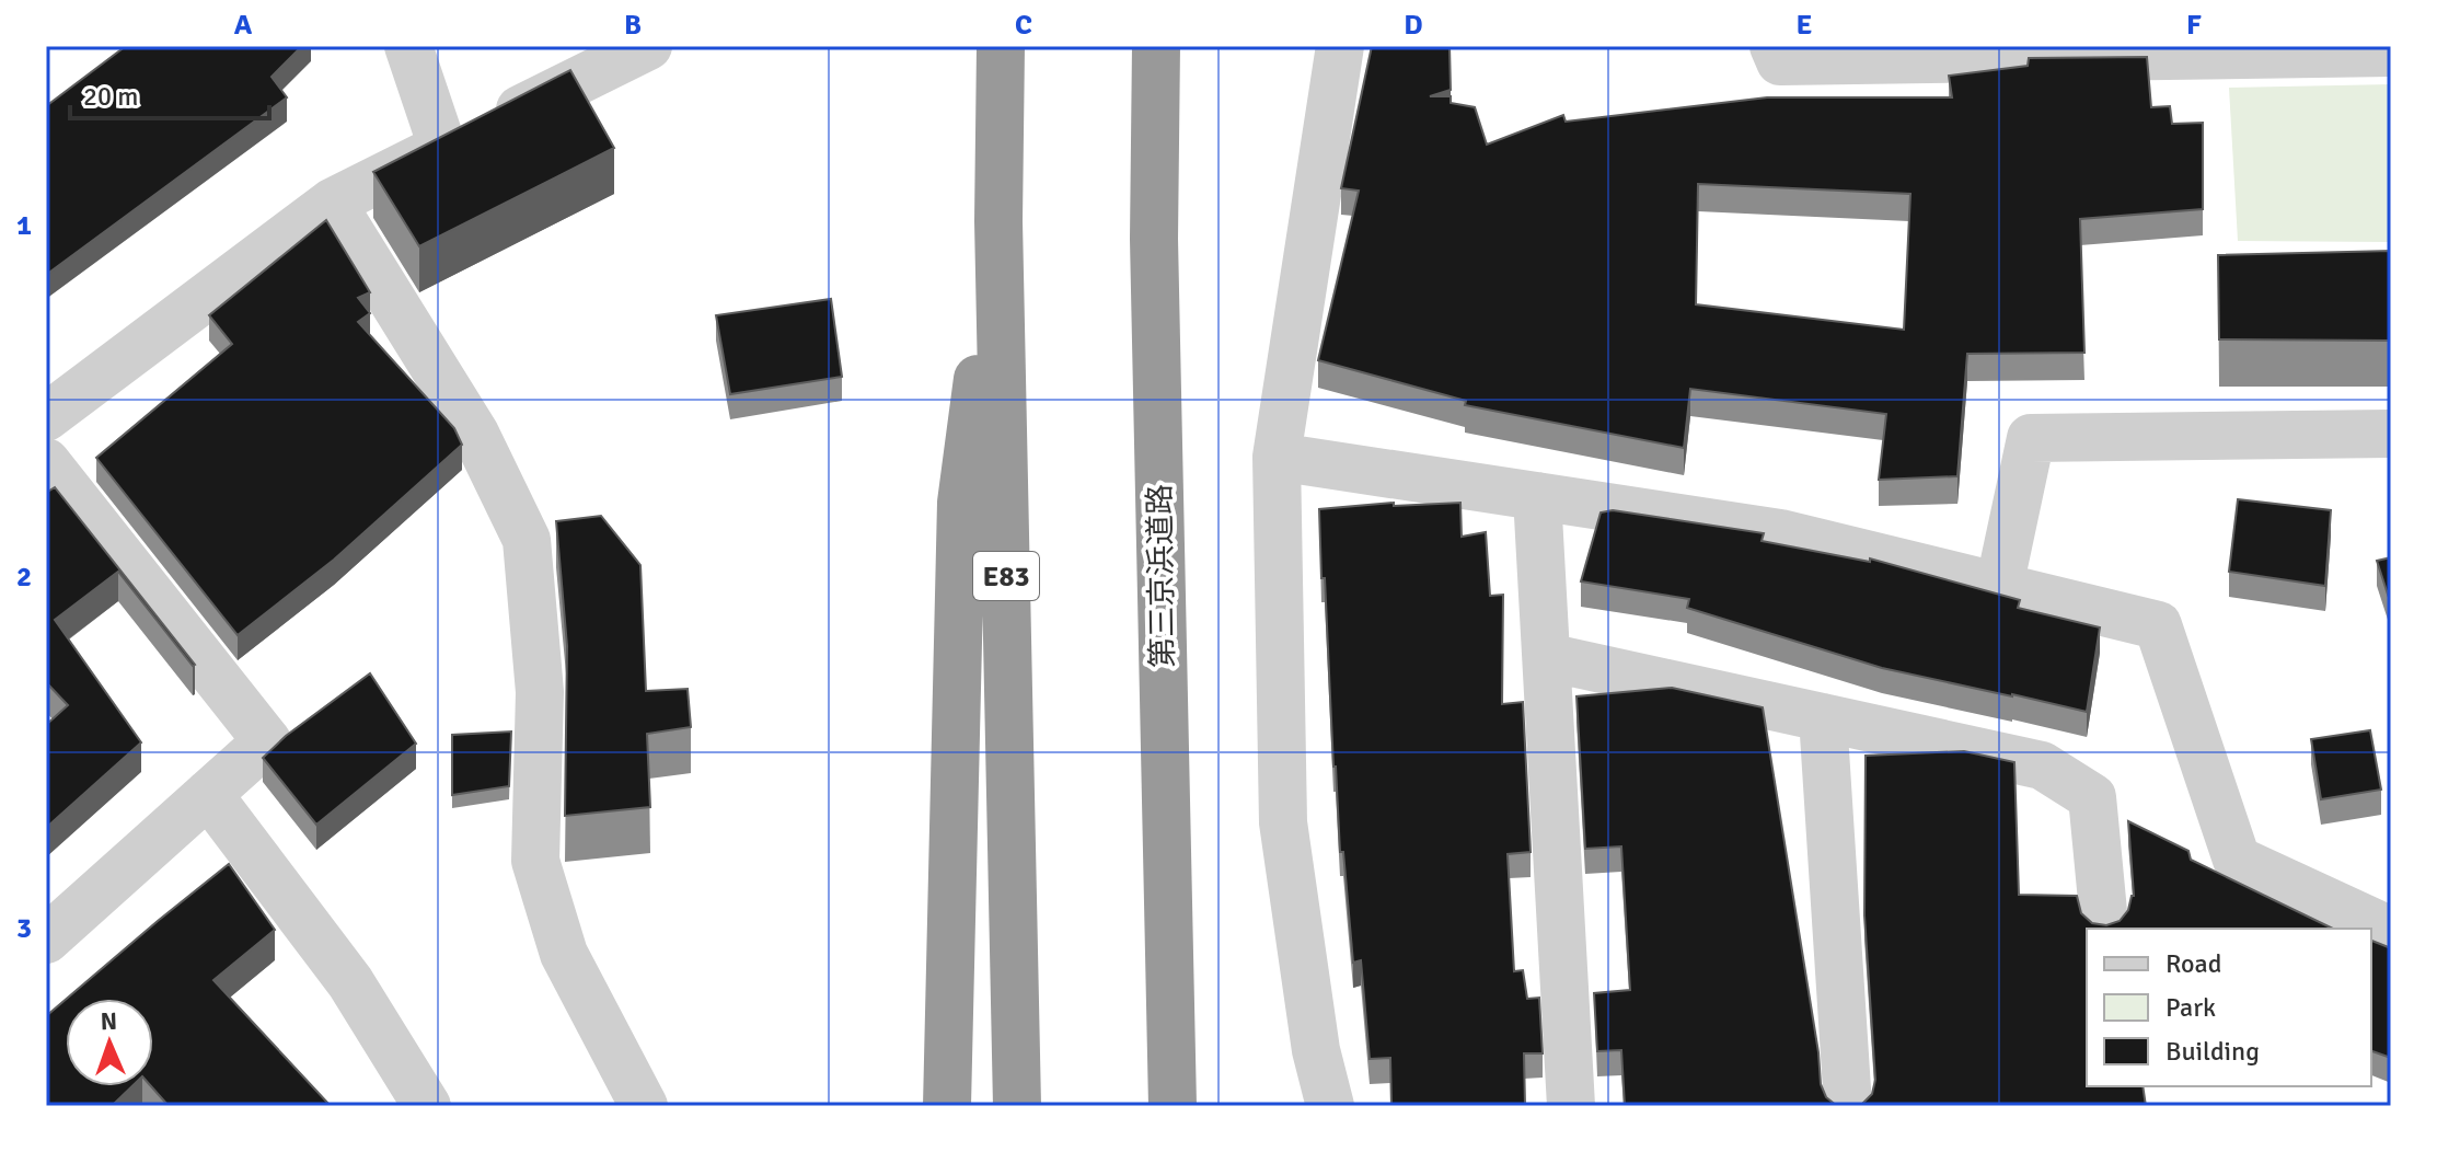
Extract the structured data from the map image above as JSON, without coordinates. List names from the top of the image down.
{
  "streets": {
    "highway": ["E83", "第三京浜道路"]
  },
  "legend": ["Road", "Park", "Building"],
  "scale_bar": "20 m",
  "north": "top",
  "grid": {
    "columns": [
      "A",
      "B",
      "C",
      "D",
      "E",
      "F"
    ],
    "rows": ["1", "2", "3"]
  }
}
